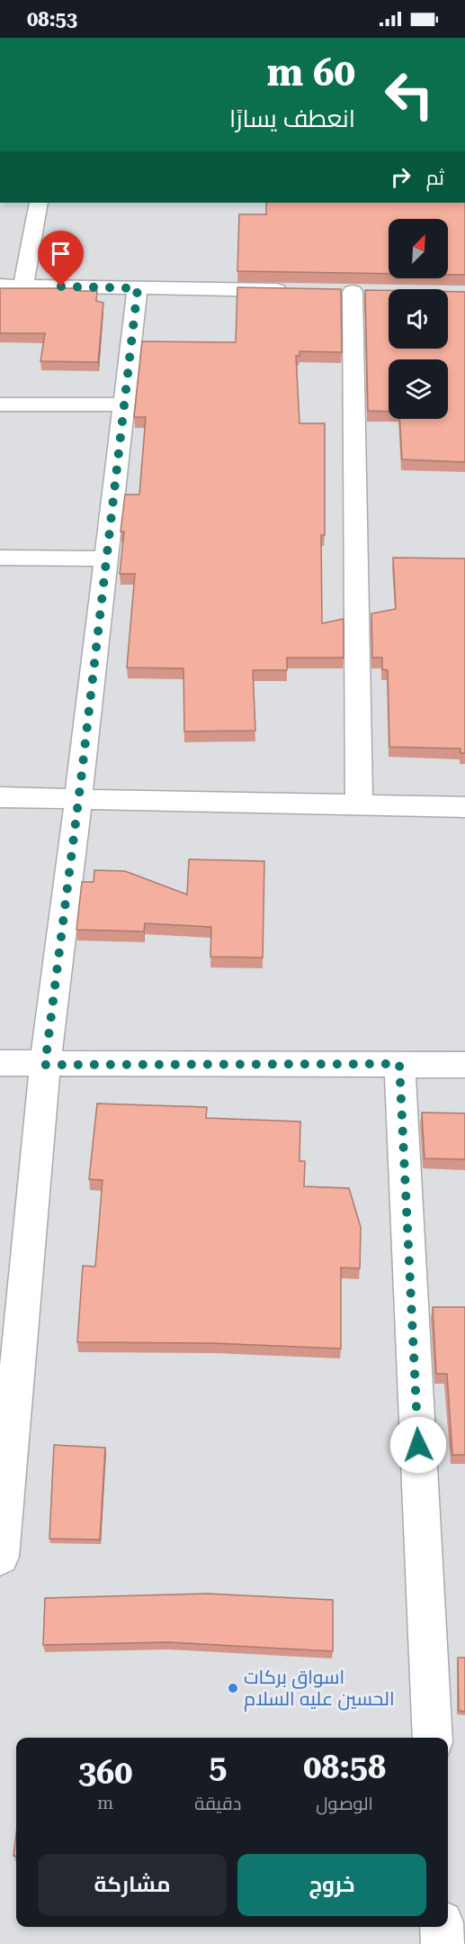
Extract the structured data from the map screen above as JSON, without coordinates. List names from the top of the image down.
{
  "places": ["اسواق بركات الحسين عليه السلام"],
  "north": "top right",
  "page": {
    "status": "08:53",
    "turn": ["60 m", "انعطف يسارًا"],
    "then": "ثم",
    "eta": [
      "08:58",
      "الوصول",
      "5",
      "دقيقة",
      "360",
      "m"
    ],
    "buttons": ["خروج", "مشاركة"]
  }
}
